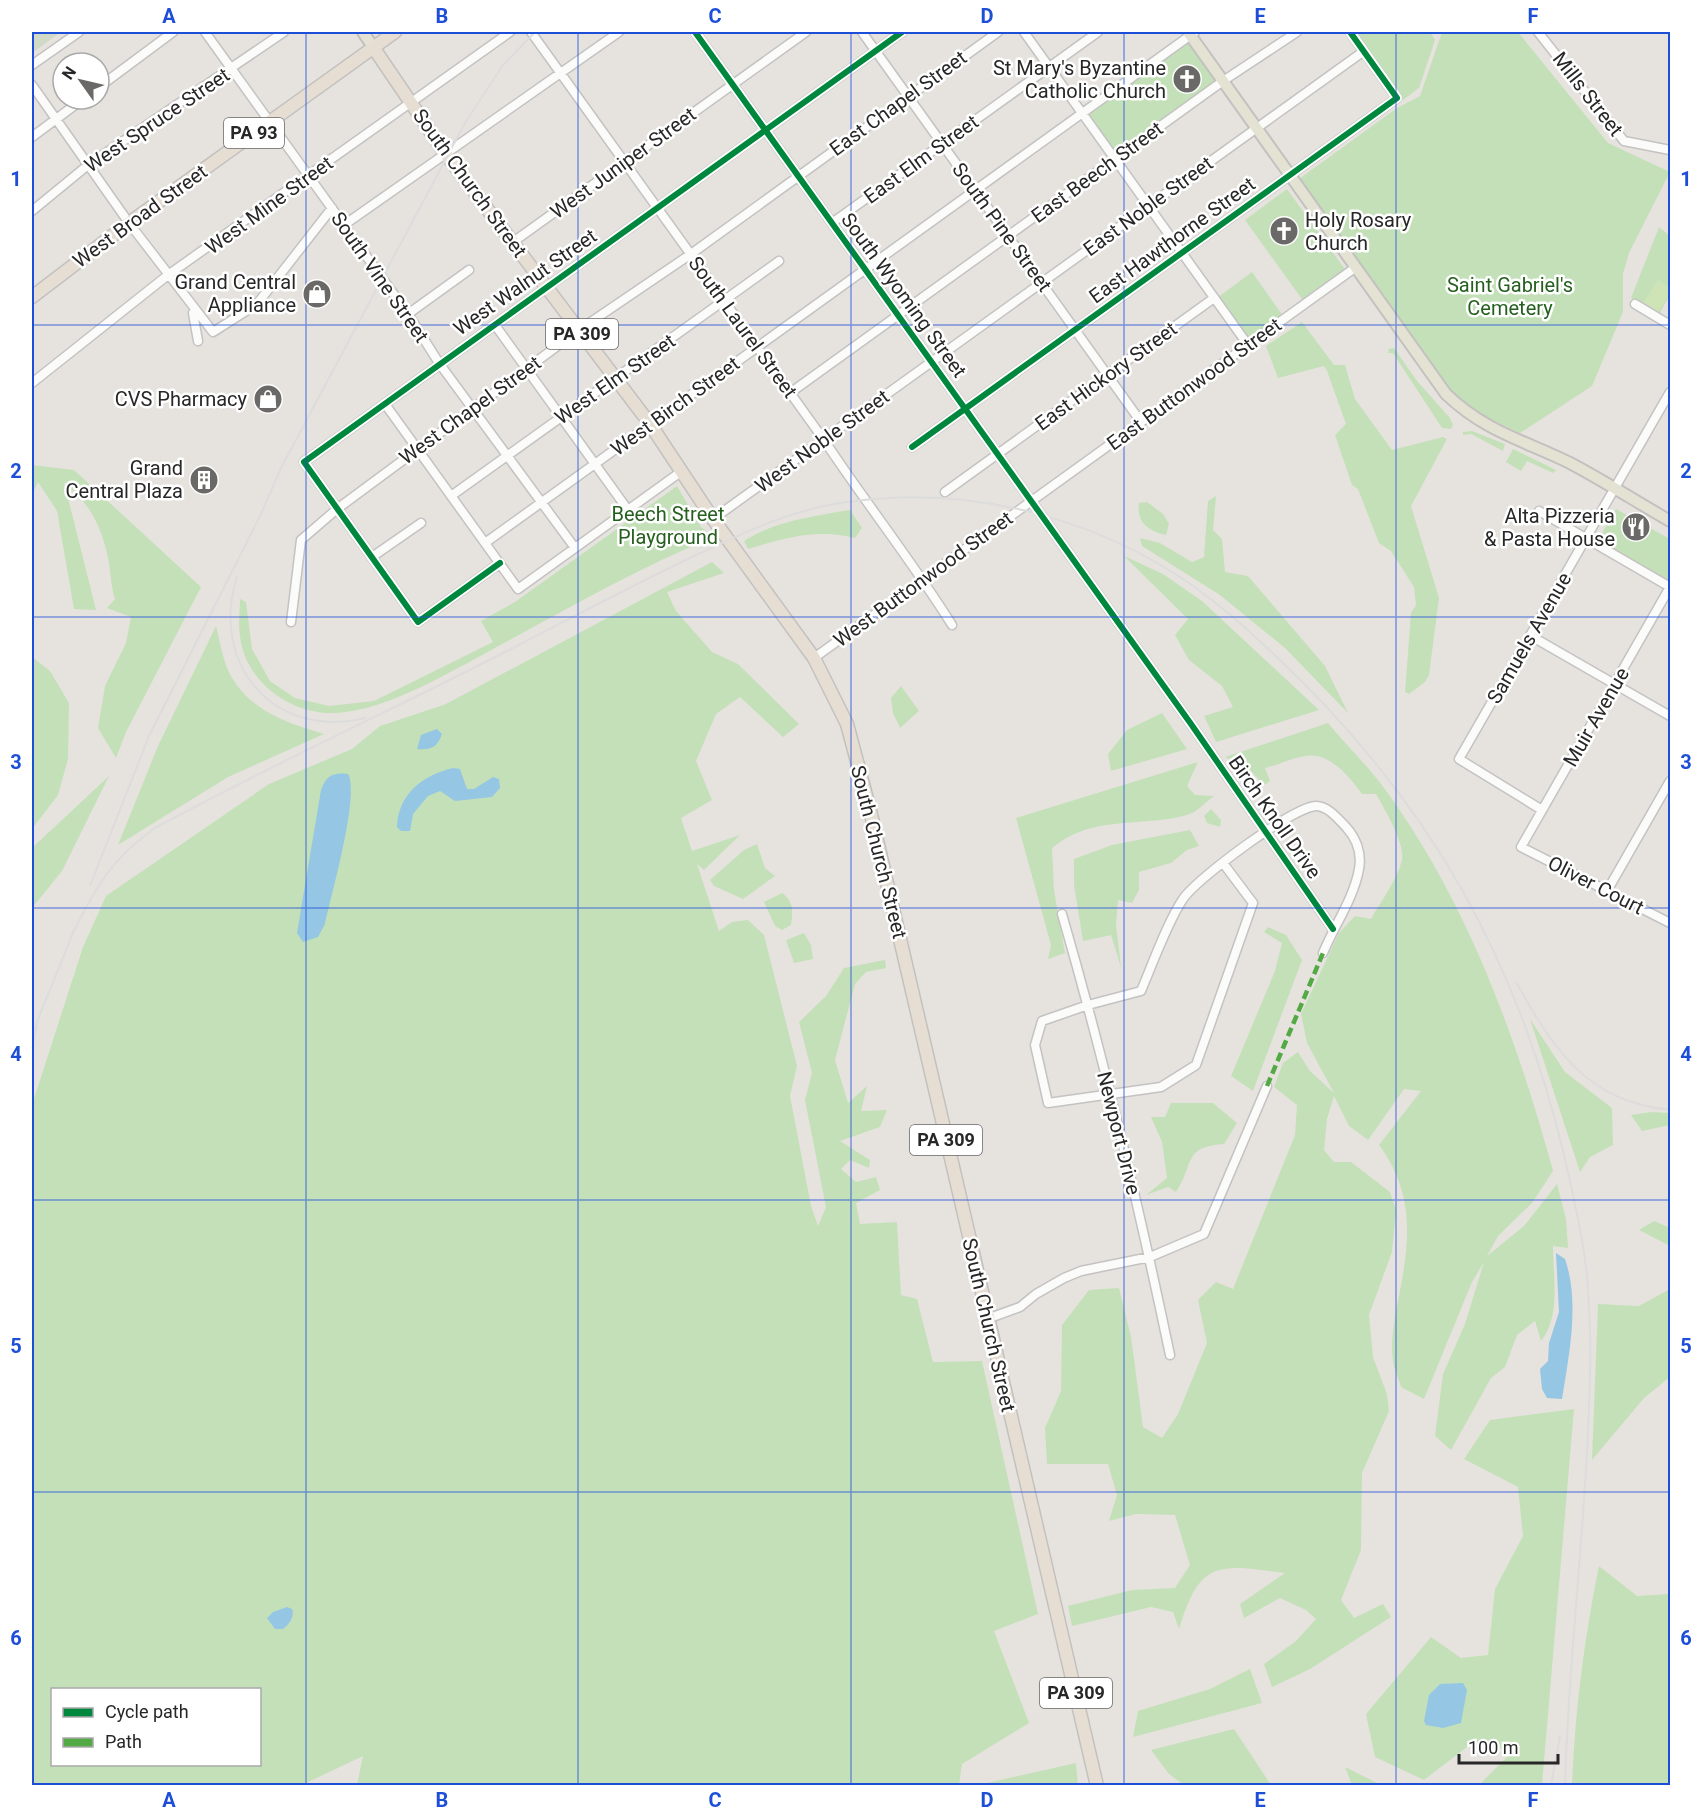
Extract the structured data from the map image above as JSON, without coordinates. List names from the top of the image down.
{
  "streets": {
    "highway": [
      "PA 93",
      "South Church Street",
      "West Broad Street",
      "PA 309"
    ],
    "street": [
      "Mills Street",
      "East Chapel Street",
      "West Spruce Street",
      "East Elm Street",
      "West Juniper Street",
      "East Beech Street",
      "West Mine Street",
      "East Noble Street",
      "South Pine Street",
      "East Hawthorne Street",
      "South Vine Street",
      "West Walnut Street",
      "South Wyoming Street",
      "South Laurel Street",
      "East Hickory Street",
      "West Elm Street",
      "East Buttonwood Street",
      "West Birch Street",
      "West Chapel Street",
      "West Noble Street",
      "West Buttonwood Street",
      "Samuels Avenue",
      "Muir Avenue",
      "Birch Knoll Drive",
      "Oliver Court",
      "Newport Drive"
    ]
  },
  "crossings": [
    ["East Chapel Street", "South Pine Street"],
    ["East Chapel Street", "South Wyoming Street"],
    ["East Chapel Street", "West Chapel Street"],
    ["West Spruce Street", "South Vine Street"],
    ["East Elm Street", "South Pine Street"],
    ["East Elm Street", "South Wyoming Street"],
    ["West Juniper Street", "South Church Street"],
    ["West Juniper Street", "South Wyoming Street"],
    ["West Juniper Street", "South Laurel Street"],
    ["East Beech Street", "South Pine Street"],
    ["East Beech Street", "South Wyoming Street"],
    ["East Beech Street", "South Laurel Street"],
    ["South Church Street", "West Mine Street"],
    ["South Church Street", "West Broad Street"],
    ["South Church Street", "West Walnut Street"],
    ["South Church Street", "PA 309"],
    ["South Church Street", "West Elm Street"],
    ["South Church Street", "West Birch Street"],
    ["South Church Street", "West Chapel Street"],
    ["South Church Street", "West Noble Street"],
    ["South Church Street", "West Buttonwood Street"],
    ["West Mine Street", "South Vine Street"],
    ["East Noble Street", "South Pine Street"],
    ["East Noble Street", "East Hawthorne Street"],
    ["East Noble Street", "South Wyoming Street"],
    ["East Noble Street", "West Noble Street"],
    ["West Broad Street", "South Vine Street"],
    ["West Broad Street", "PA 309"],
    ["South Pine Street", "East Hawthorne Street"],
    ["South Pine Street", "West Walnut Street"],
    ["South Pine Street", "East Hickory Street"],
    ["South Pine Street", "East Buttonwood Street"],
    ["South Pine Street", "West Birch Street"],
    ["East Hawthorne Street", "South Wyoming Street"],
    ["South Vine Street", "West Walnut Street"],
    ["South Vine Street", "West Elm Street"],
    ["South Vine Street", "West Birch Street"],
    ["South Vine Street", "West Chapel Street"],
    ["West Walnut Street", "South Wyoming Street"],
    ["West Walnut Street", "South Laurel Street"],
    ["West Walnut Street", "West Chapel Street"],
    ["South Wyoming Street", "East Hickory Street"],
    ["South Wyoming Street", "East Buttonwood Street"],
    ["South Wyoming Street", "West Birch Street"],
    ["South Wyoming Street", "West Chapel Street"],
    ["South Wyoming Street", "West Noble Street"],
    ["South Wyoming Street", "West Buttonwood Street"],
    ["South Wyoming Street", "Birch Knoll Drive"],
    ["South Laurel Street", "West Elm Street"],
    ["South Laurel Street", "West Birch Street"],
    ["South Laurel Street", "West Chapel Street"],
    ["South Laurel Street", "West Noble Street"],
    ["South Laurel Street", "West Buttonwood Street"],
    ["East Buttonwood Street", "West Buttonwood Street"],
    ["Samuels Avenue", "Muir Avenue"],
    ["Muir Avenue", "Oliver Court"]
  ],
  "parks": ["Saint Gabriel's Cemetery", "Beech Street Playground"],
  "places": {
    "church": ["St Mary's Byzantine Catholic Church", "Holy Rosary Church"],
    "shop": ["Grand Central Appliance", "CVS Pharmacy"],
    "building": ["Grand Central Plaza"],
    "restaurant": ["Alta Pizzeria & Pasta House"]
  },
  "legend": ["Cycle path", "Path"],
  "scale_bar": "100 m",
  "north": "top left",
  "grid": {
    "columns": [
      "A",
      "B",
      "C",
      "D",
      "E",
      "F"
    ],
    "rows": [
      "1",
      "2",
      "3",
      "4",
      "5",
      "6"
    ]
  }
}
